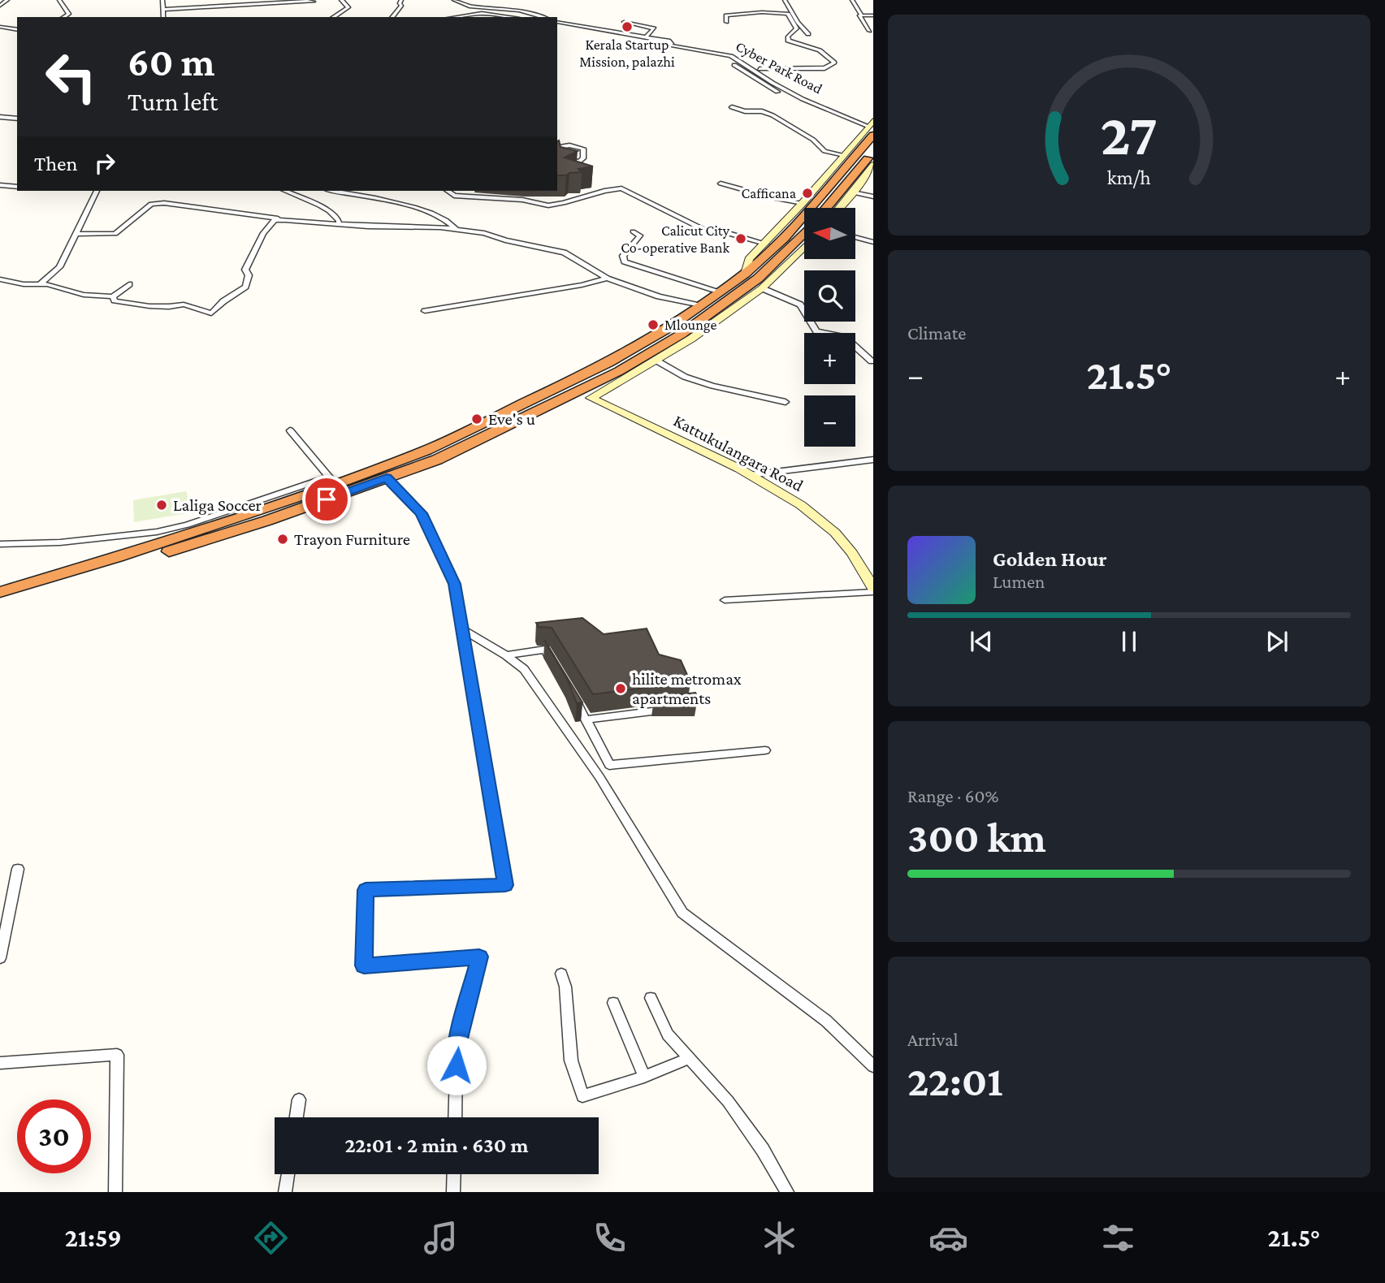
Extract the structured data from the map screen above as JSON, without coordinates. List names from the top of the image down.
{
  "streets": {
    "street": ["Cyber Park Road", "Kattukulangara Road"]
  },
  "places": [
    "Kerala Startup Mission, palazhi",
    "Cafficana",
    "Calicut City Co-operative Bank",
    "Mlounge",
    "Eve's u",
    "Laliga Soccer",
    "Trayon Furniture",
    "hilite metromax apartments"
  ],
  "north": "left",
  "page": {
    "turn": ["60 m", "Turn left"],
    "then": "Then",
    "map_buttons": ["+", "−"],
    "tile": [
      "Climate",
      ["Range · 60%", "300 km"],
      ["Arrival", "22:01"]
    ],
    "heat": ["−", "21.5°", "+"],
    "song": ["Golden Hour", "Lumen"],
    "limit": "30",
    "trip": "22:01 · 2 min · 630 m",
    "tabs": ["21:59", "21.5°"],
    "gauge": ["27", "km/h"]
  }
}
